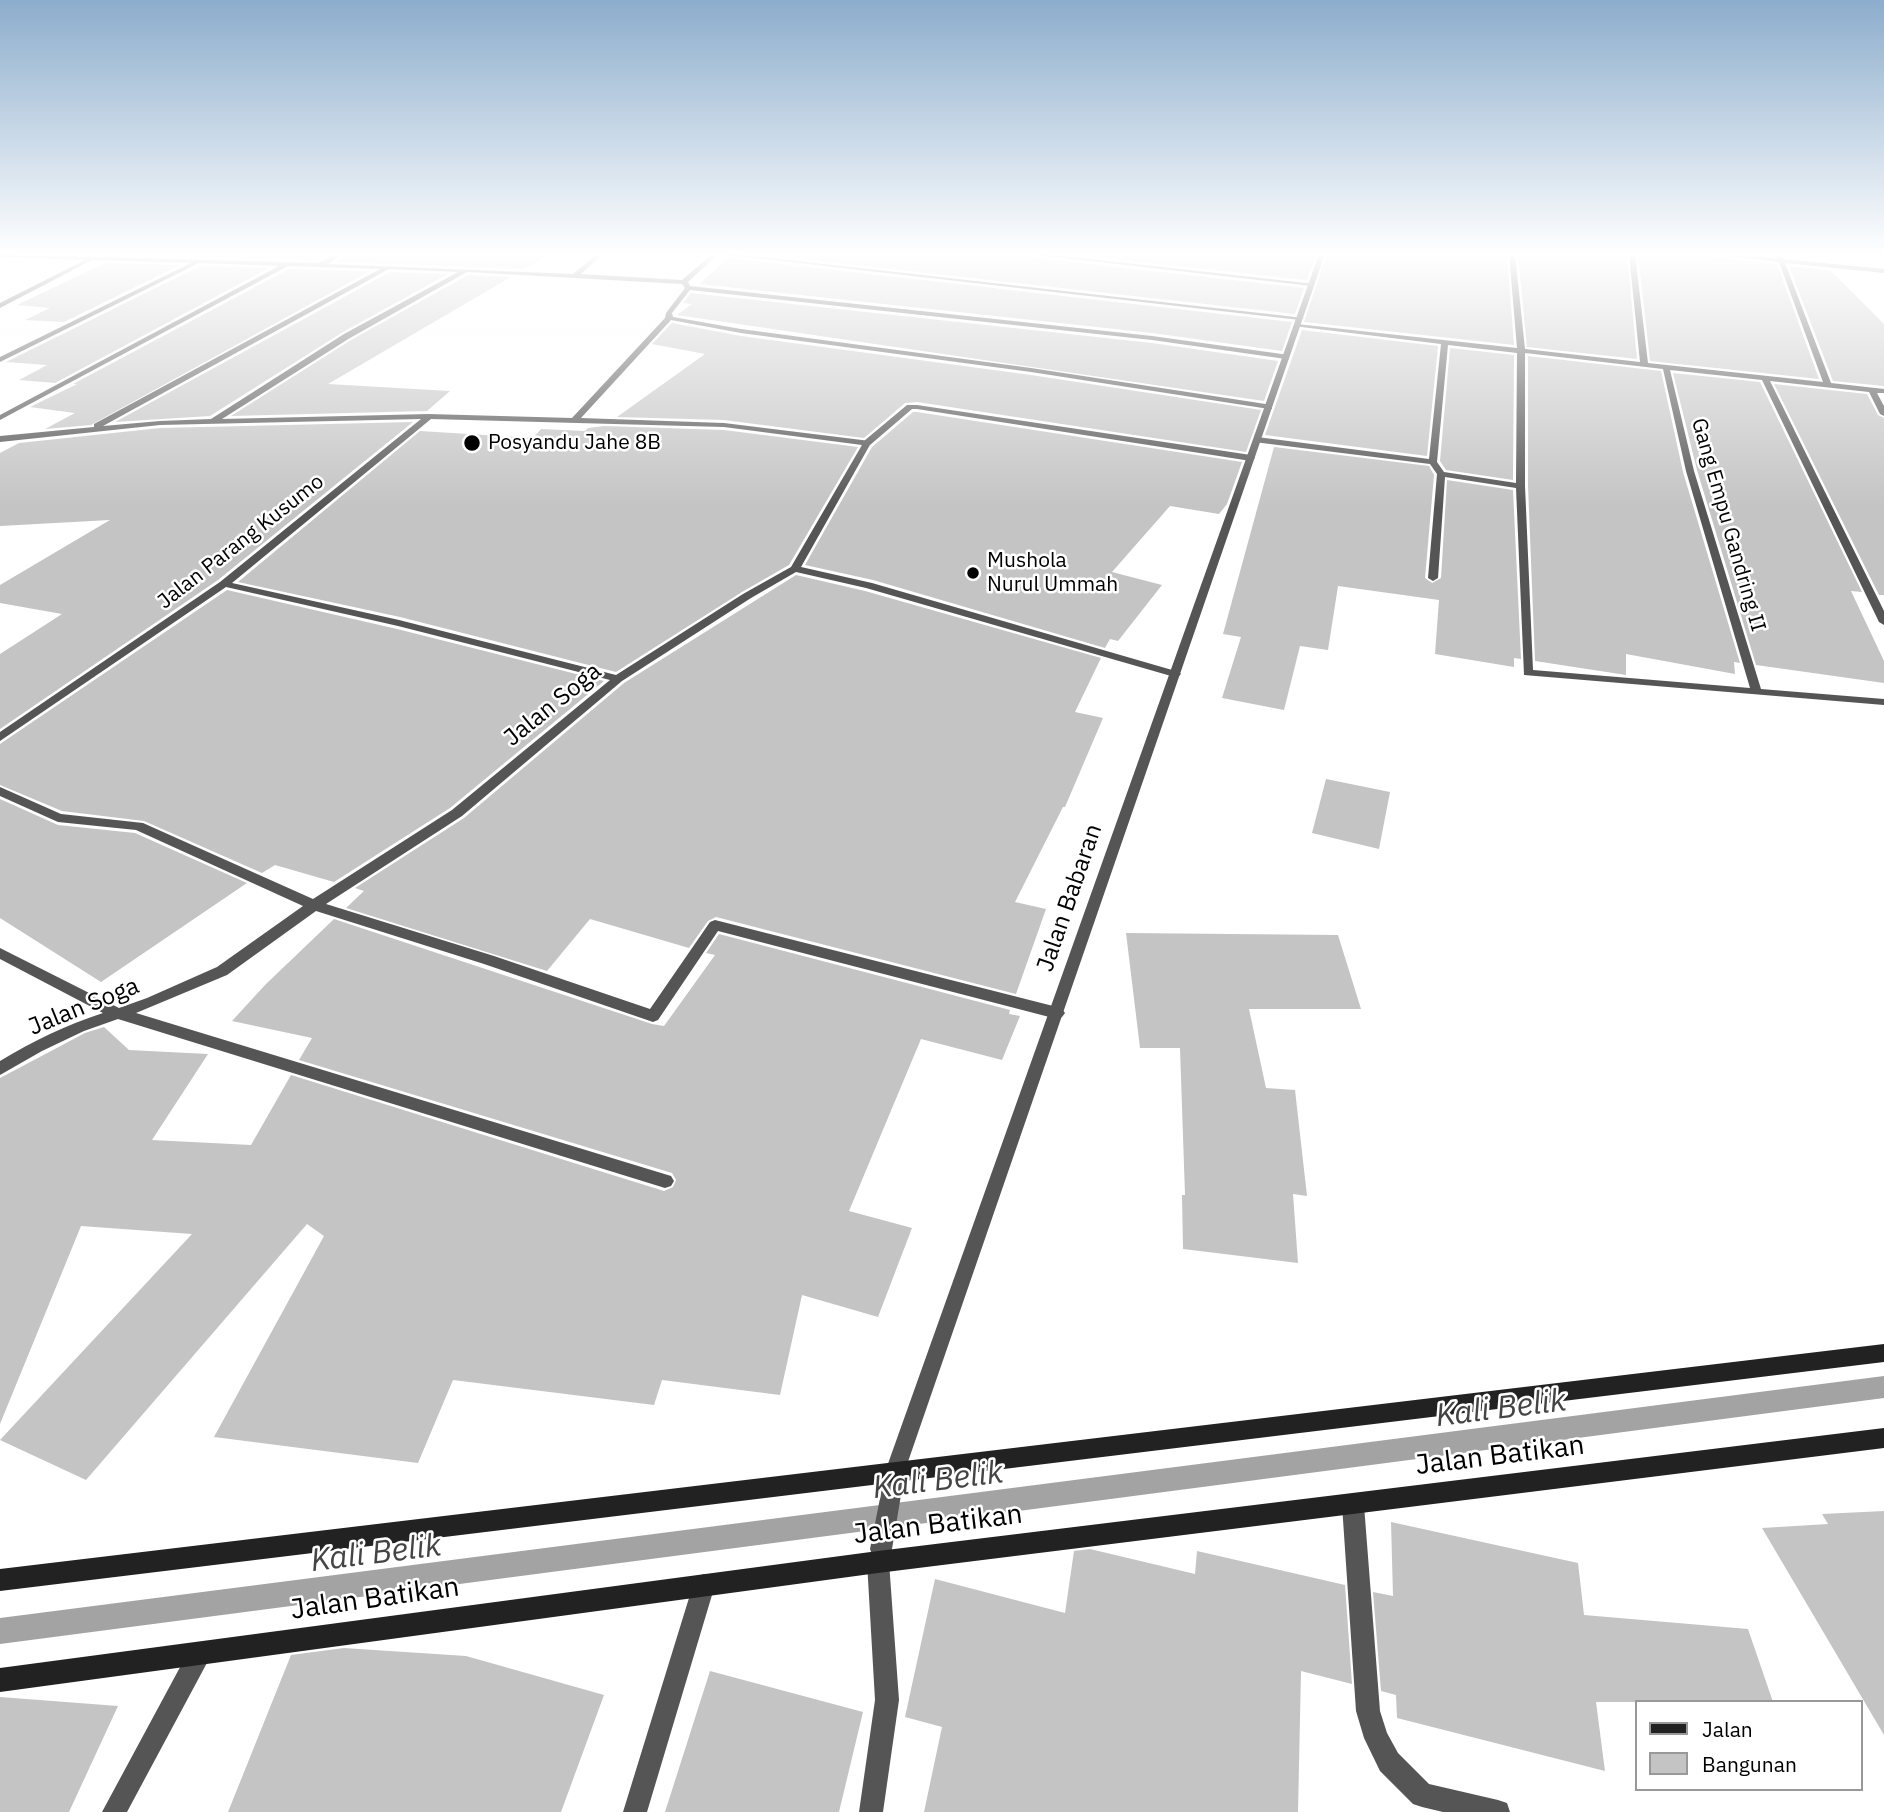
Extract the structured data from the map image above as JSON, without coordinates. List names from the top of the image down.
{
  "streets": {
    "main road": ["Jalan Batikan"],
    "street": [
      "Gang Empu Gandring II",
      "Jalan Parang Kusumo",
      "Jalan Soga",
      "Jalan Babaran"
    ]
  },
  "crossings": [
    ["Jalan Babaran", "Jalan Batikan"]
  ],
  "water": ["Kali Belik"],
  "places": ["Posyandu Jahe 8B", "Mushola Nurul Ummah"],
  "legend": ["Jalan", "Bangunan"]
}
